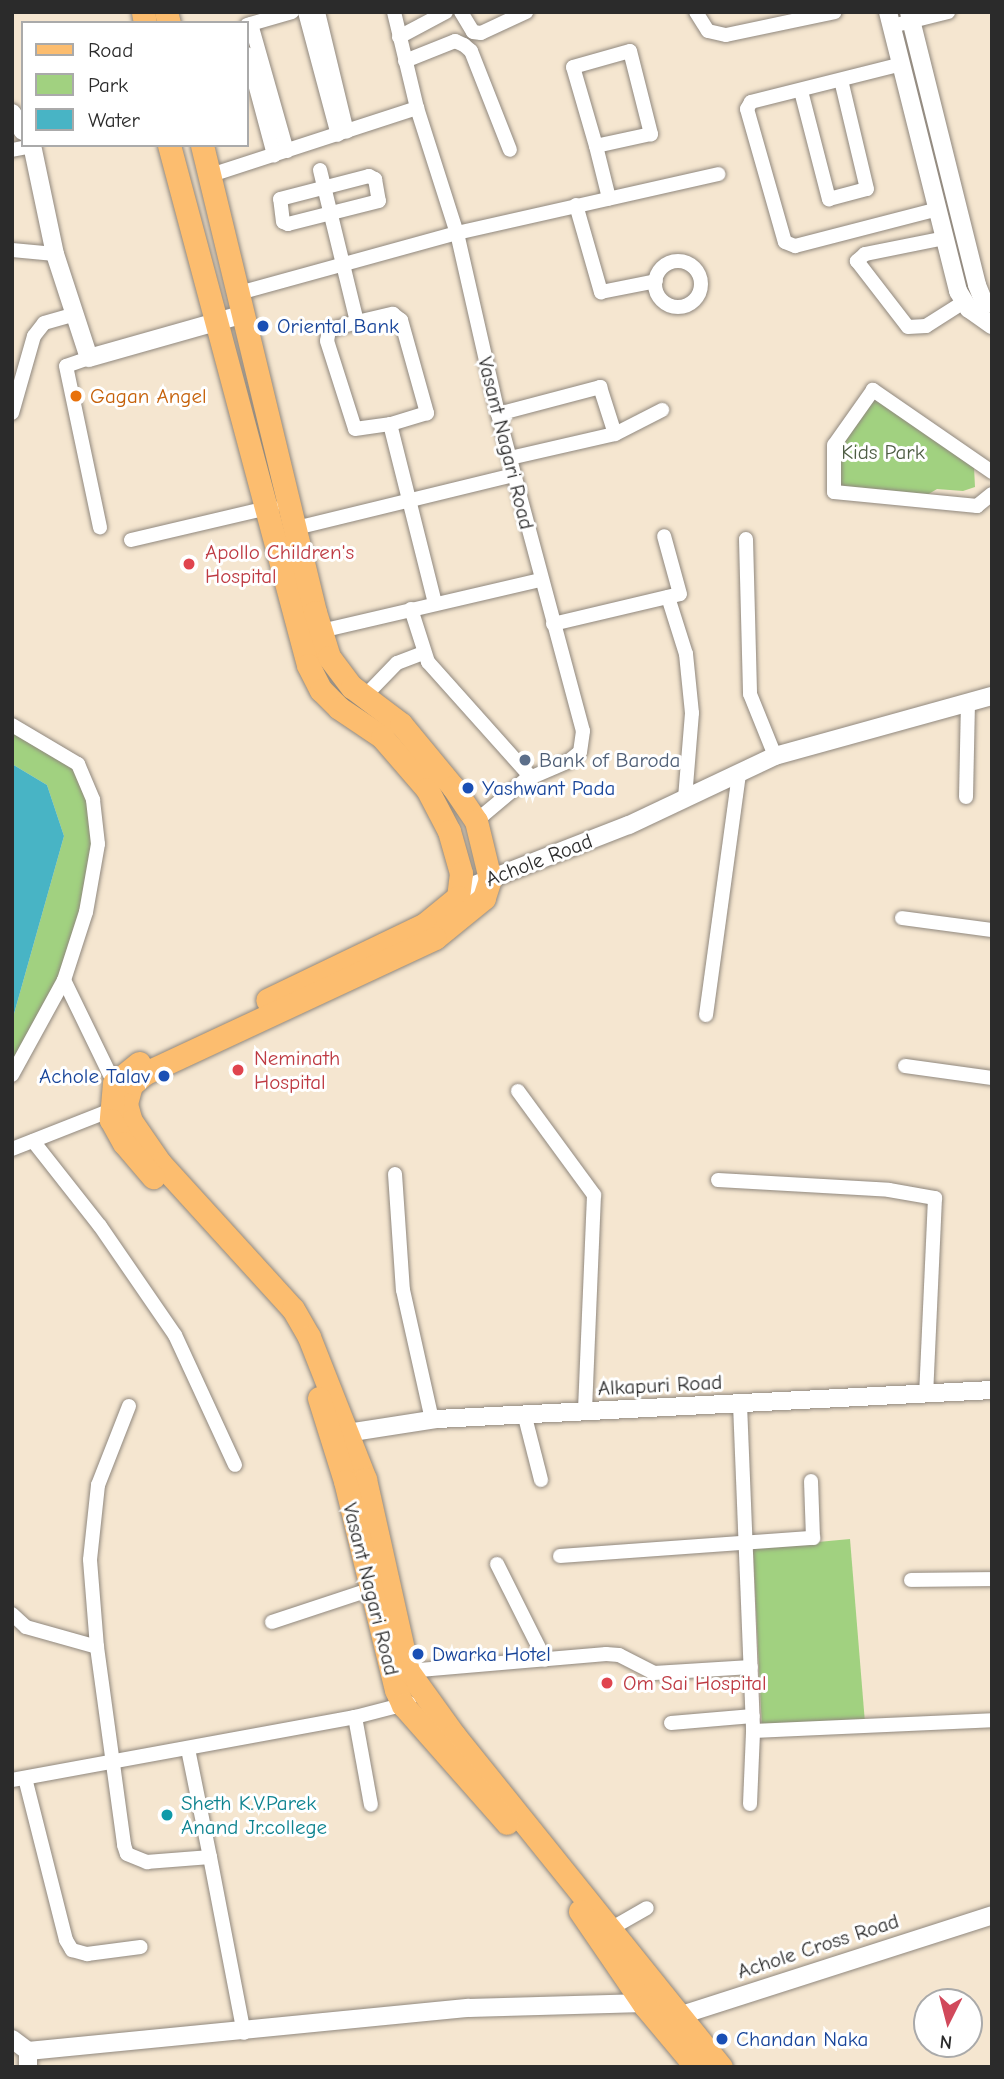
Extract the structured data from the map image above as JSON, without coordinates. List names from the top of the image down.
{
  "streets": {
    "main road": ["Vasant Nagari Road", "Achole Road"],
    "street": ["Alkapuri Road", "Achole Cross Road"]
  },
  "crossings": [
    ["Vasant Nagari Road", "Achole Road"],
    ["Vasant Nagari Road", "Alkapuri Road"],
    ["Vasant Nagari Road", "Achole Cross Road"]
  ],
  "parks": ["Kids Park"],
  "places": [
    "Oriental Bank",
    "Gagan Angel",
    "Apollo Children's Hospital",
    "Bank of Baroda",
    "Yashwant Pada",
    "Neminath Hospital",
    "Achole Talav",
    "Dwarka Hotel",
    "Om Sai Hospital",
    "Sheth K.V.Parek Anand Jr.college",
    "Chandan Naka"
  ],
  "legend": ["Road", "Park", "Water"],
  "north": "bottom"
}
